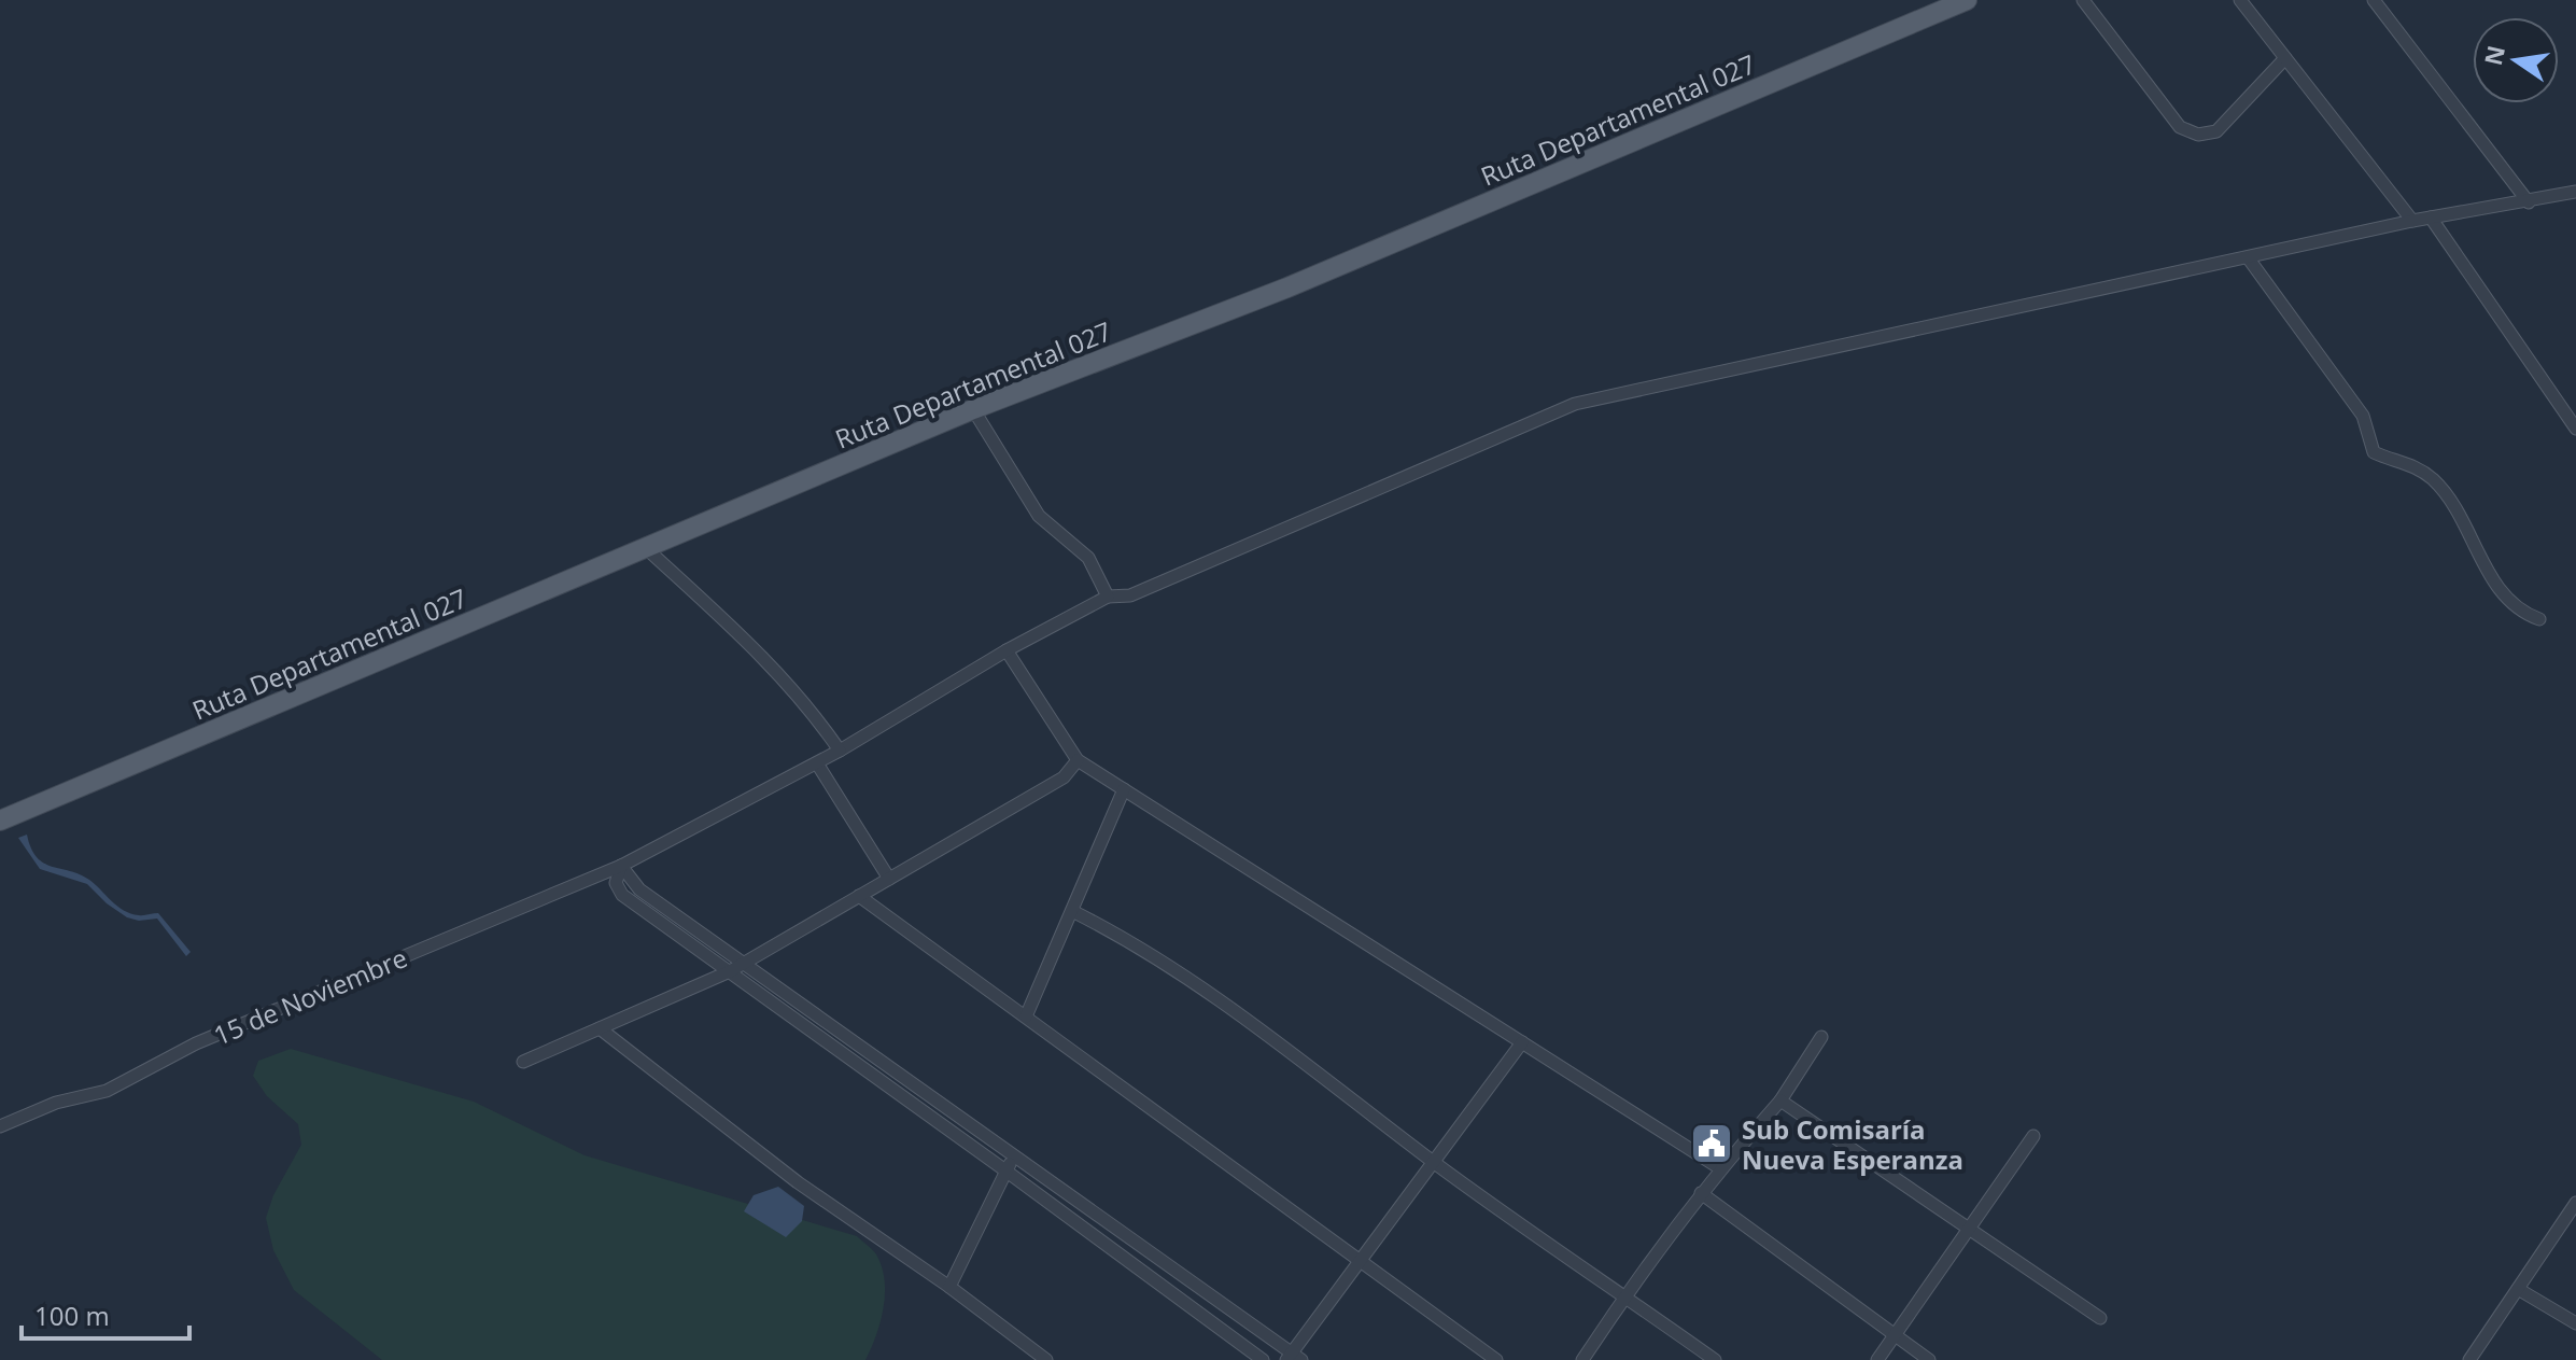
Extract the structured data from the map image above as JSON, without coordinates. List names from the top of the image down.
{
  "streets": {
    "main road": ["Ruta Departamental 027"],
    "street": ["15 de Noviembre"]
  },
  "places": {
    "public building": ["Sub Comisaría Nueva Esperanza"]
  },
  "scale_bar": "100 m",
  "north": "left"
}
